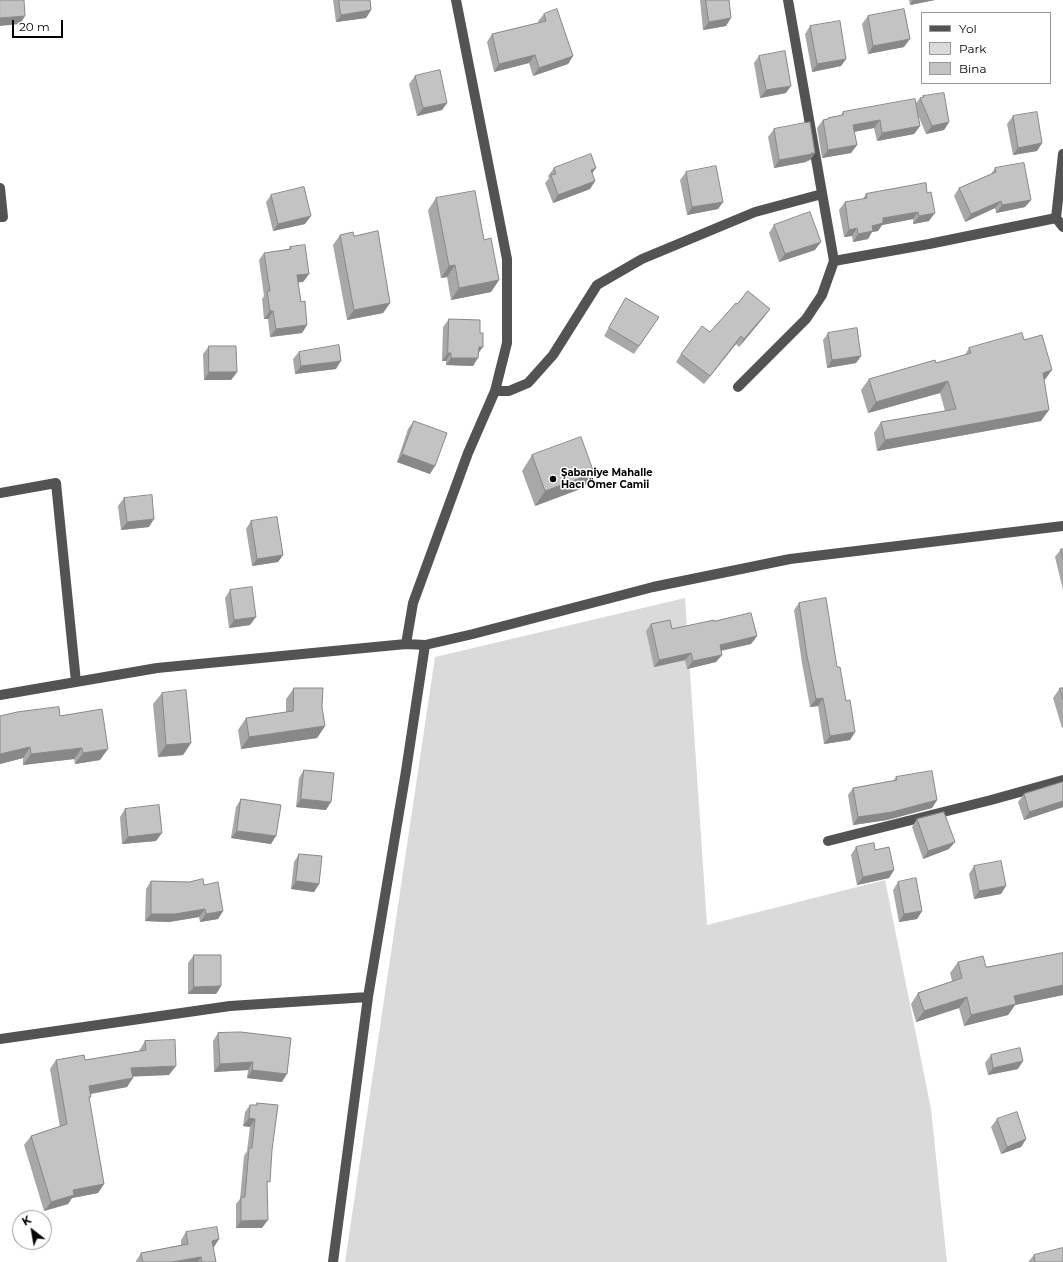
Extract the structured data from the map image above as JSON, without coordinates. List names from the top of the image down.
{
  "places": ["Şabaniye Mahalle Hacı Ömer Camii"],
  "legend": ["Yol", "Park", "Bina"],
  "scale_bar": "20 m",
  "north": "top left"
}
